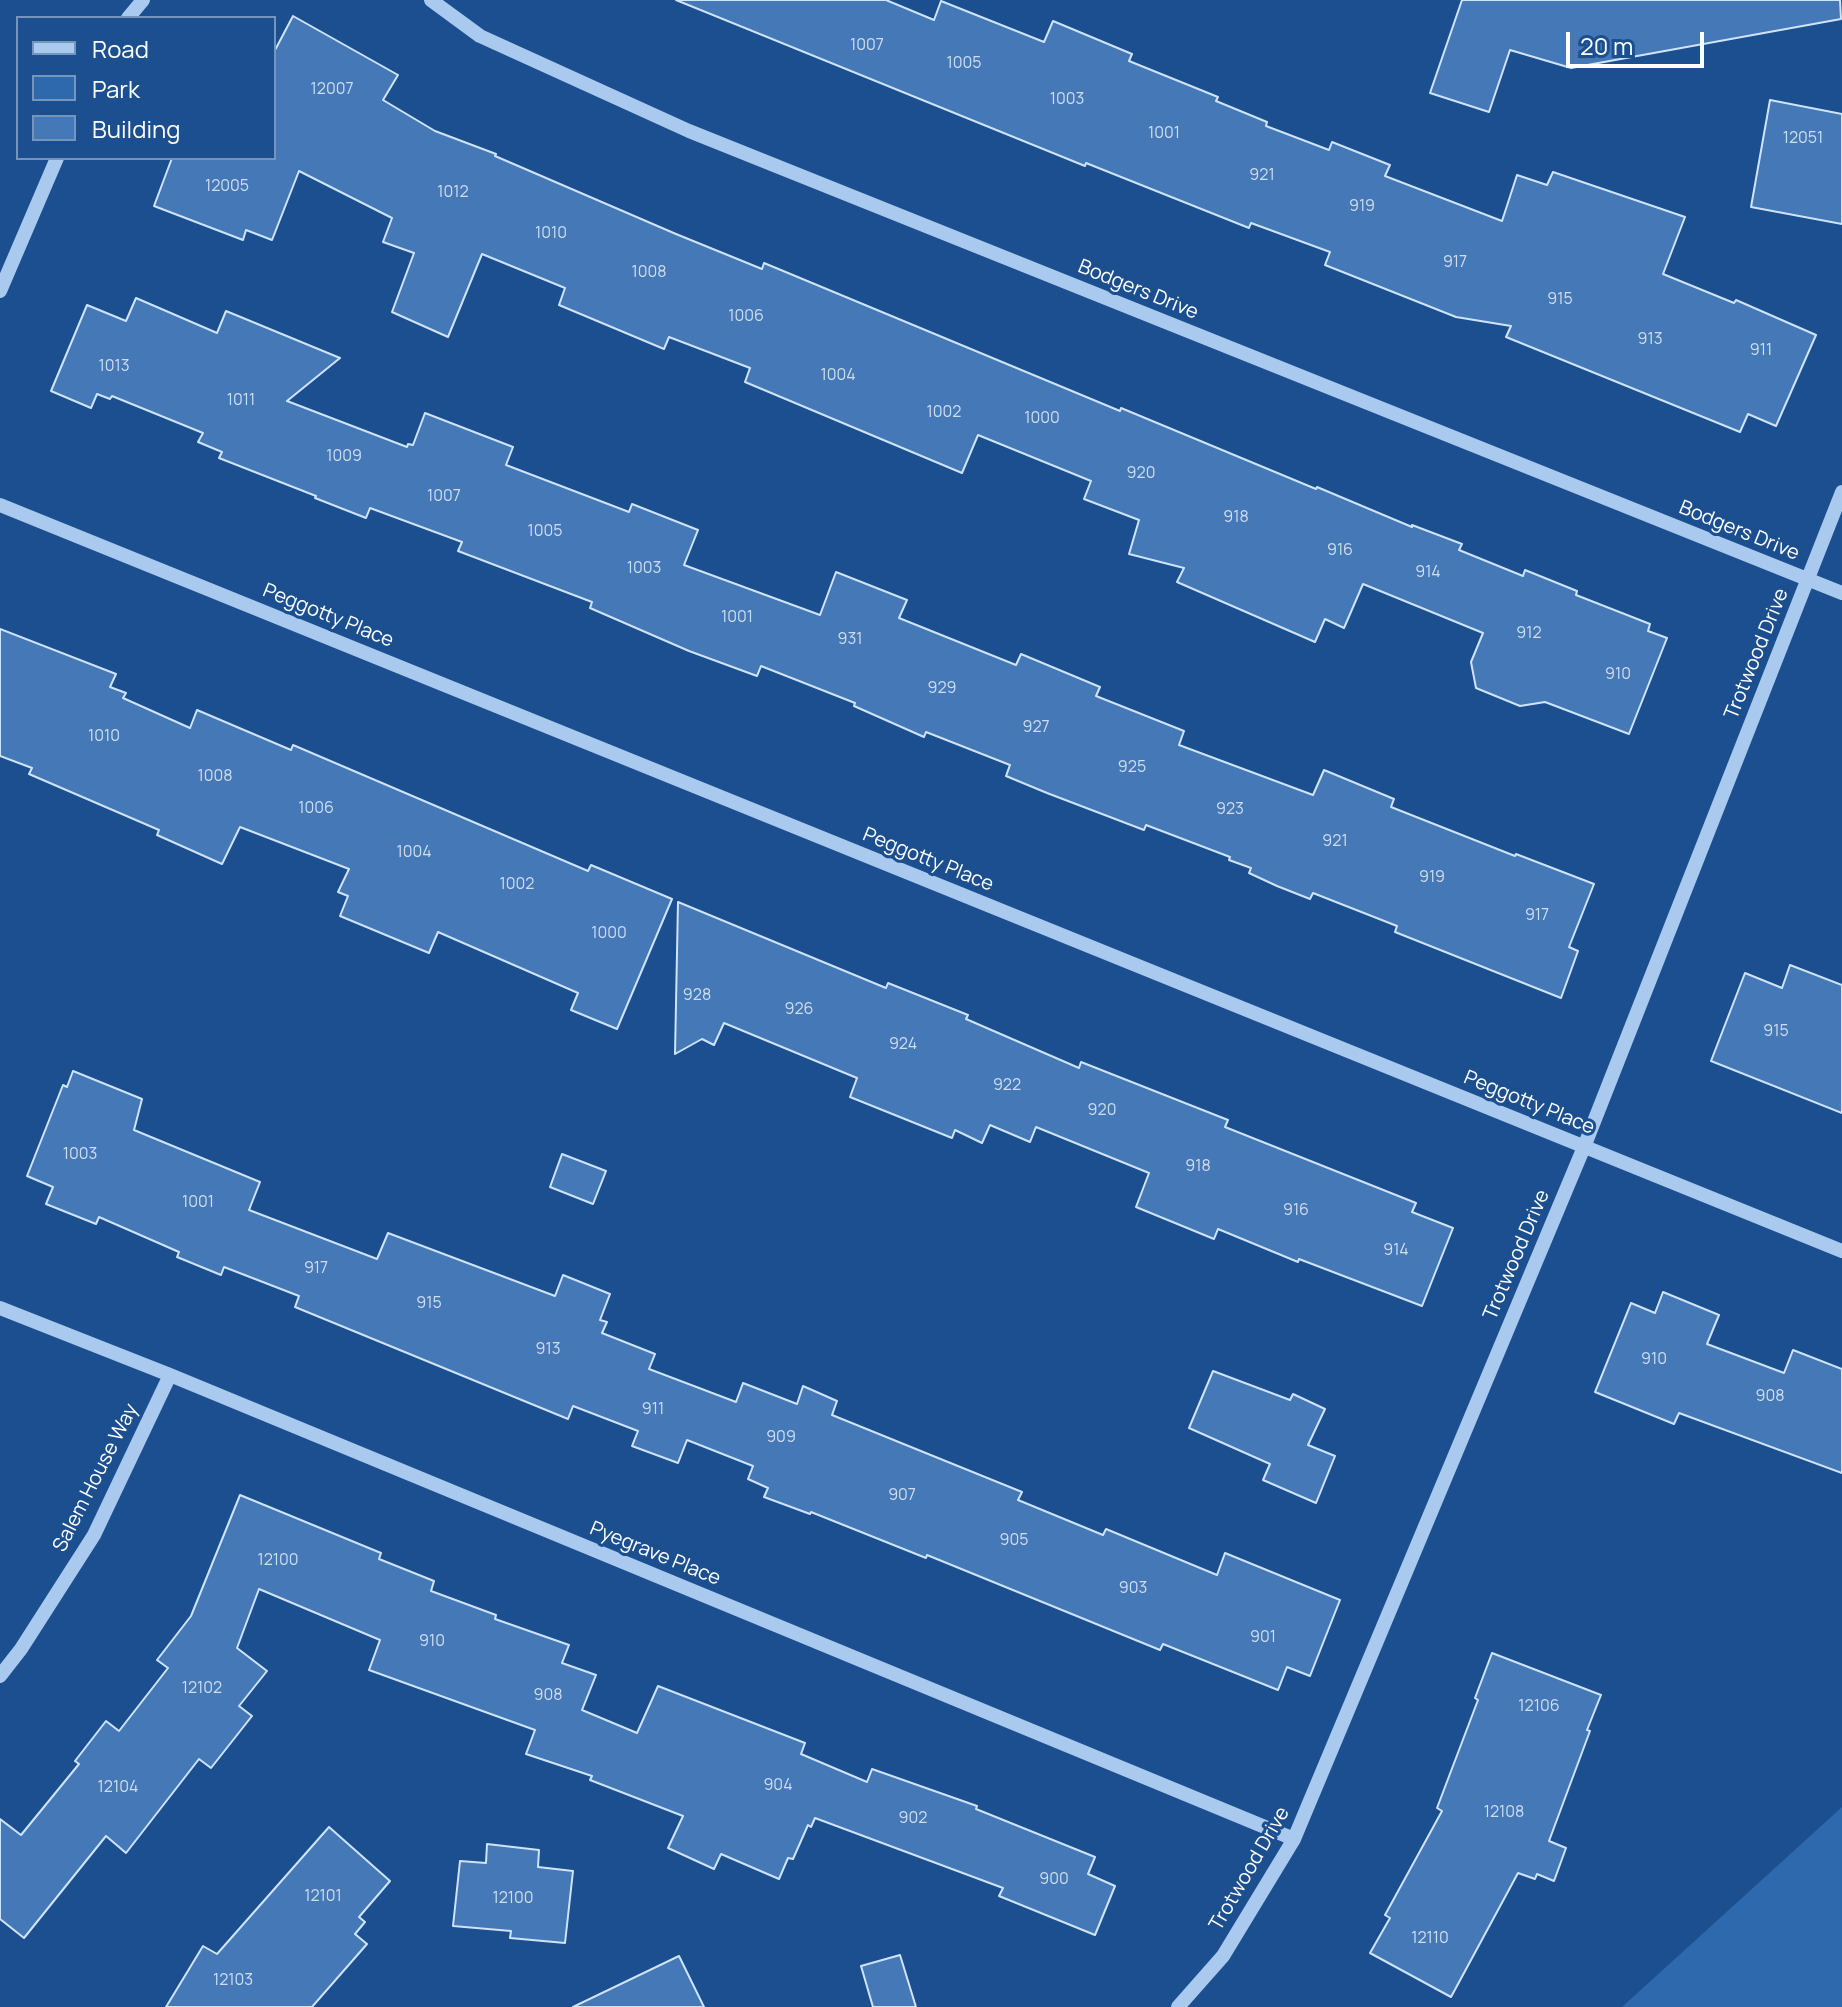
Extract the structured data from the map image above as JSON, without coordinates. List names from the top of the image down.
{
  "streets": {
    "street": [
      "Bodgers Drive",
      "Peggotty Place",
      "Trotwood Drive",
      "Salem House Way",
      "Pyegrave Place"
    ]
  },
  "crossings": [
    ["Bodgers Drive", "Trotwood Drive"],
    ["Peggotty Place", "Trotwood Drive"],
    ["Trotwood Drive", "Pyegrave Place"],
    ["Salem House Way", "Pyegrave Place"]
  ],
  "house_numbers": [
    "1007",
    "1005",
    "12007",
    "1003",
    "1001",
    "12051",
    "921",
    "12005",
    "1012",
    "919",
    "1010",
    "917",
    "1008",
    "915",
    "1006",
    "913",
    "911",
    "1013",
    "1004",
    "1011",
    "1002",
    "1000",
    "1009",
    "920",
    "1007",
    "918",
    "1005",
    "916",
    "1003",
    "914",
    "1001",
    "912",
    "931",
    "910",
    "929",
    "927",
    "1010",
    "925",
    "1008",
    "1006",
    "923",
    "921",
    "1004",
    "919",
    "1002",
    "917",
    "1000",
    "928",
    "926",
    "915",
    "924",
    "922",
    "920",
    "1003",
    "918",
    "1001",
    "916",
    "914",
    "917",
    "915",
    "913",
    "910",
    "908",
    "911",
    "909",
    "907",
    "905",
    "12100",
    "903",
    "901",
    "910",
    "12102",
    "908",
    "12106",
    "904",
    "12104",
    "12108",
    "902",
    "900",
    "12101",
    "12100",
    "12110",
    "12103"
  ],
  "legend": ["Road", "Park", "Building"],
  "scale_bar": "20 m"
}
